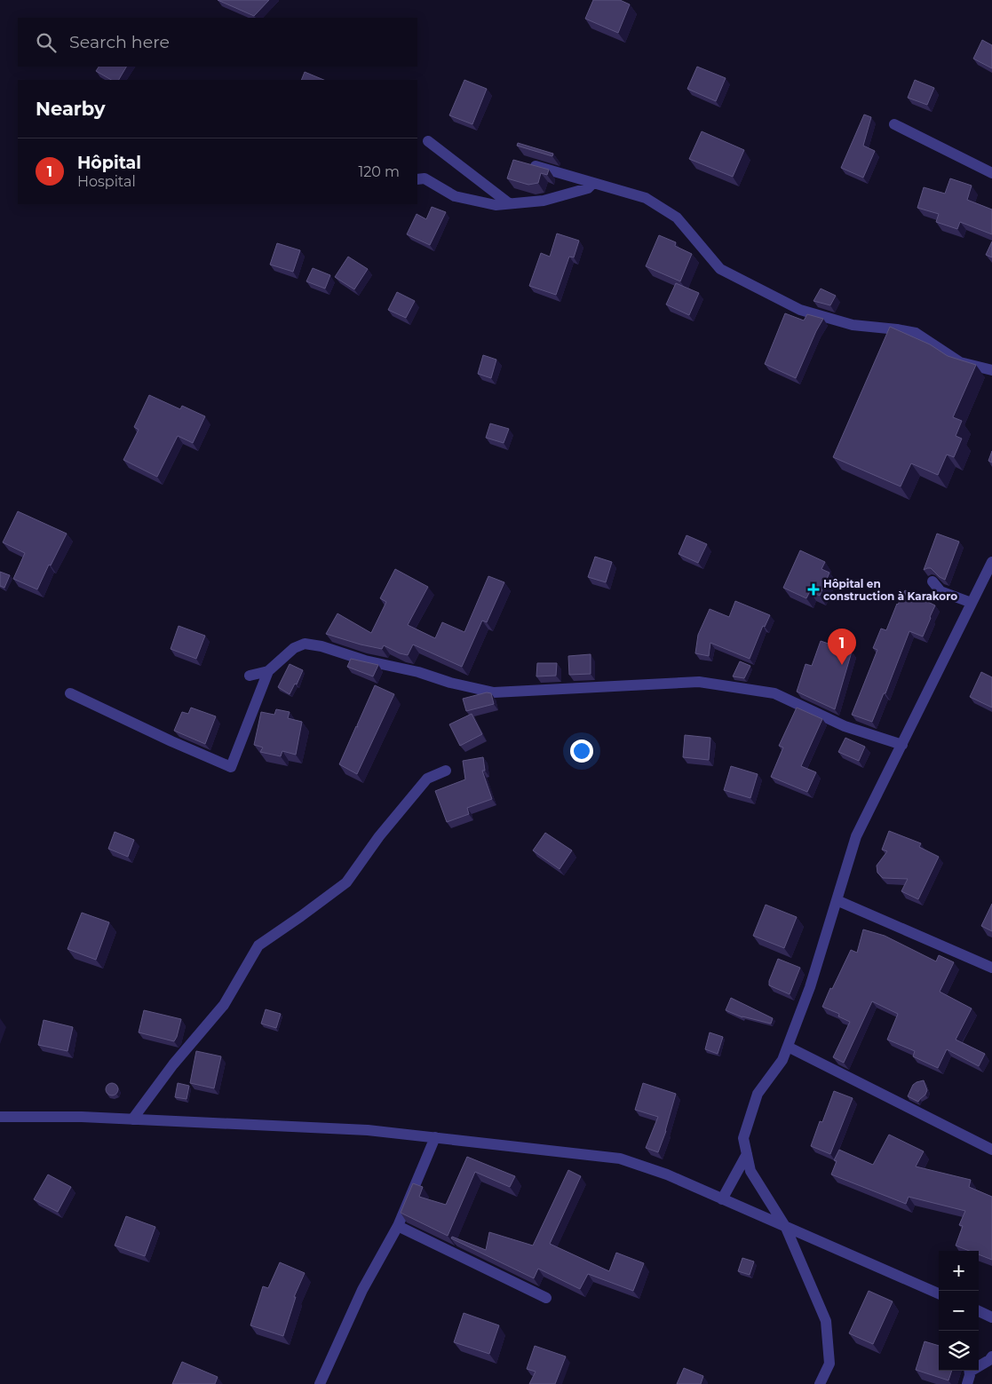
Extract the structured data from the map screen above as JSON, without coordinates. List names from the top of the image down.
{
  "places": {
    "health": ["Hôpital en construction à Karakoro"]
  },
  "page": {
    "search": "Search here",
    "heading": "Nearby",
    "list": [
      {
        "mark": "1",
        "name": "Hôpital",
        "note": "Hospital",
        "value": "120 m"
      }
    ],
    "pins": "1",
    "map_buttons": ["+", "−"]
  }
}
